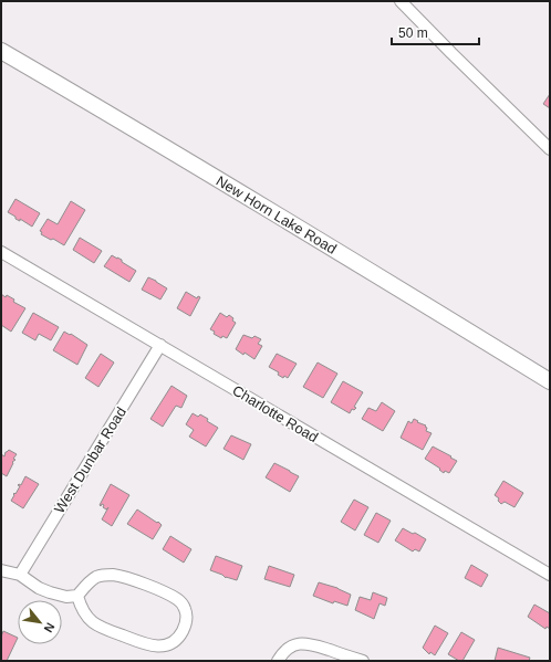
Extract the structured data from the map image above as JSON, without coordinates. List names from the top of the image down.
{
  "streets": {
    "main road": ["New Horn Lake Road"],
    "street": ["Charlotte Road", "West Dunbar Road"]
  },
  "crossings": [
    ["Charlotte Road", "West Dunbar Road"]
  ],
  "scale_bar": "50 m",
  "north": "bottom right"
}
